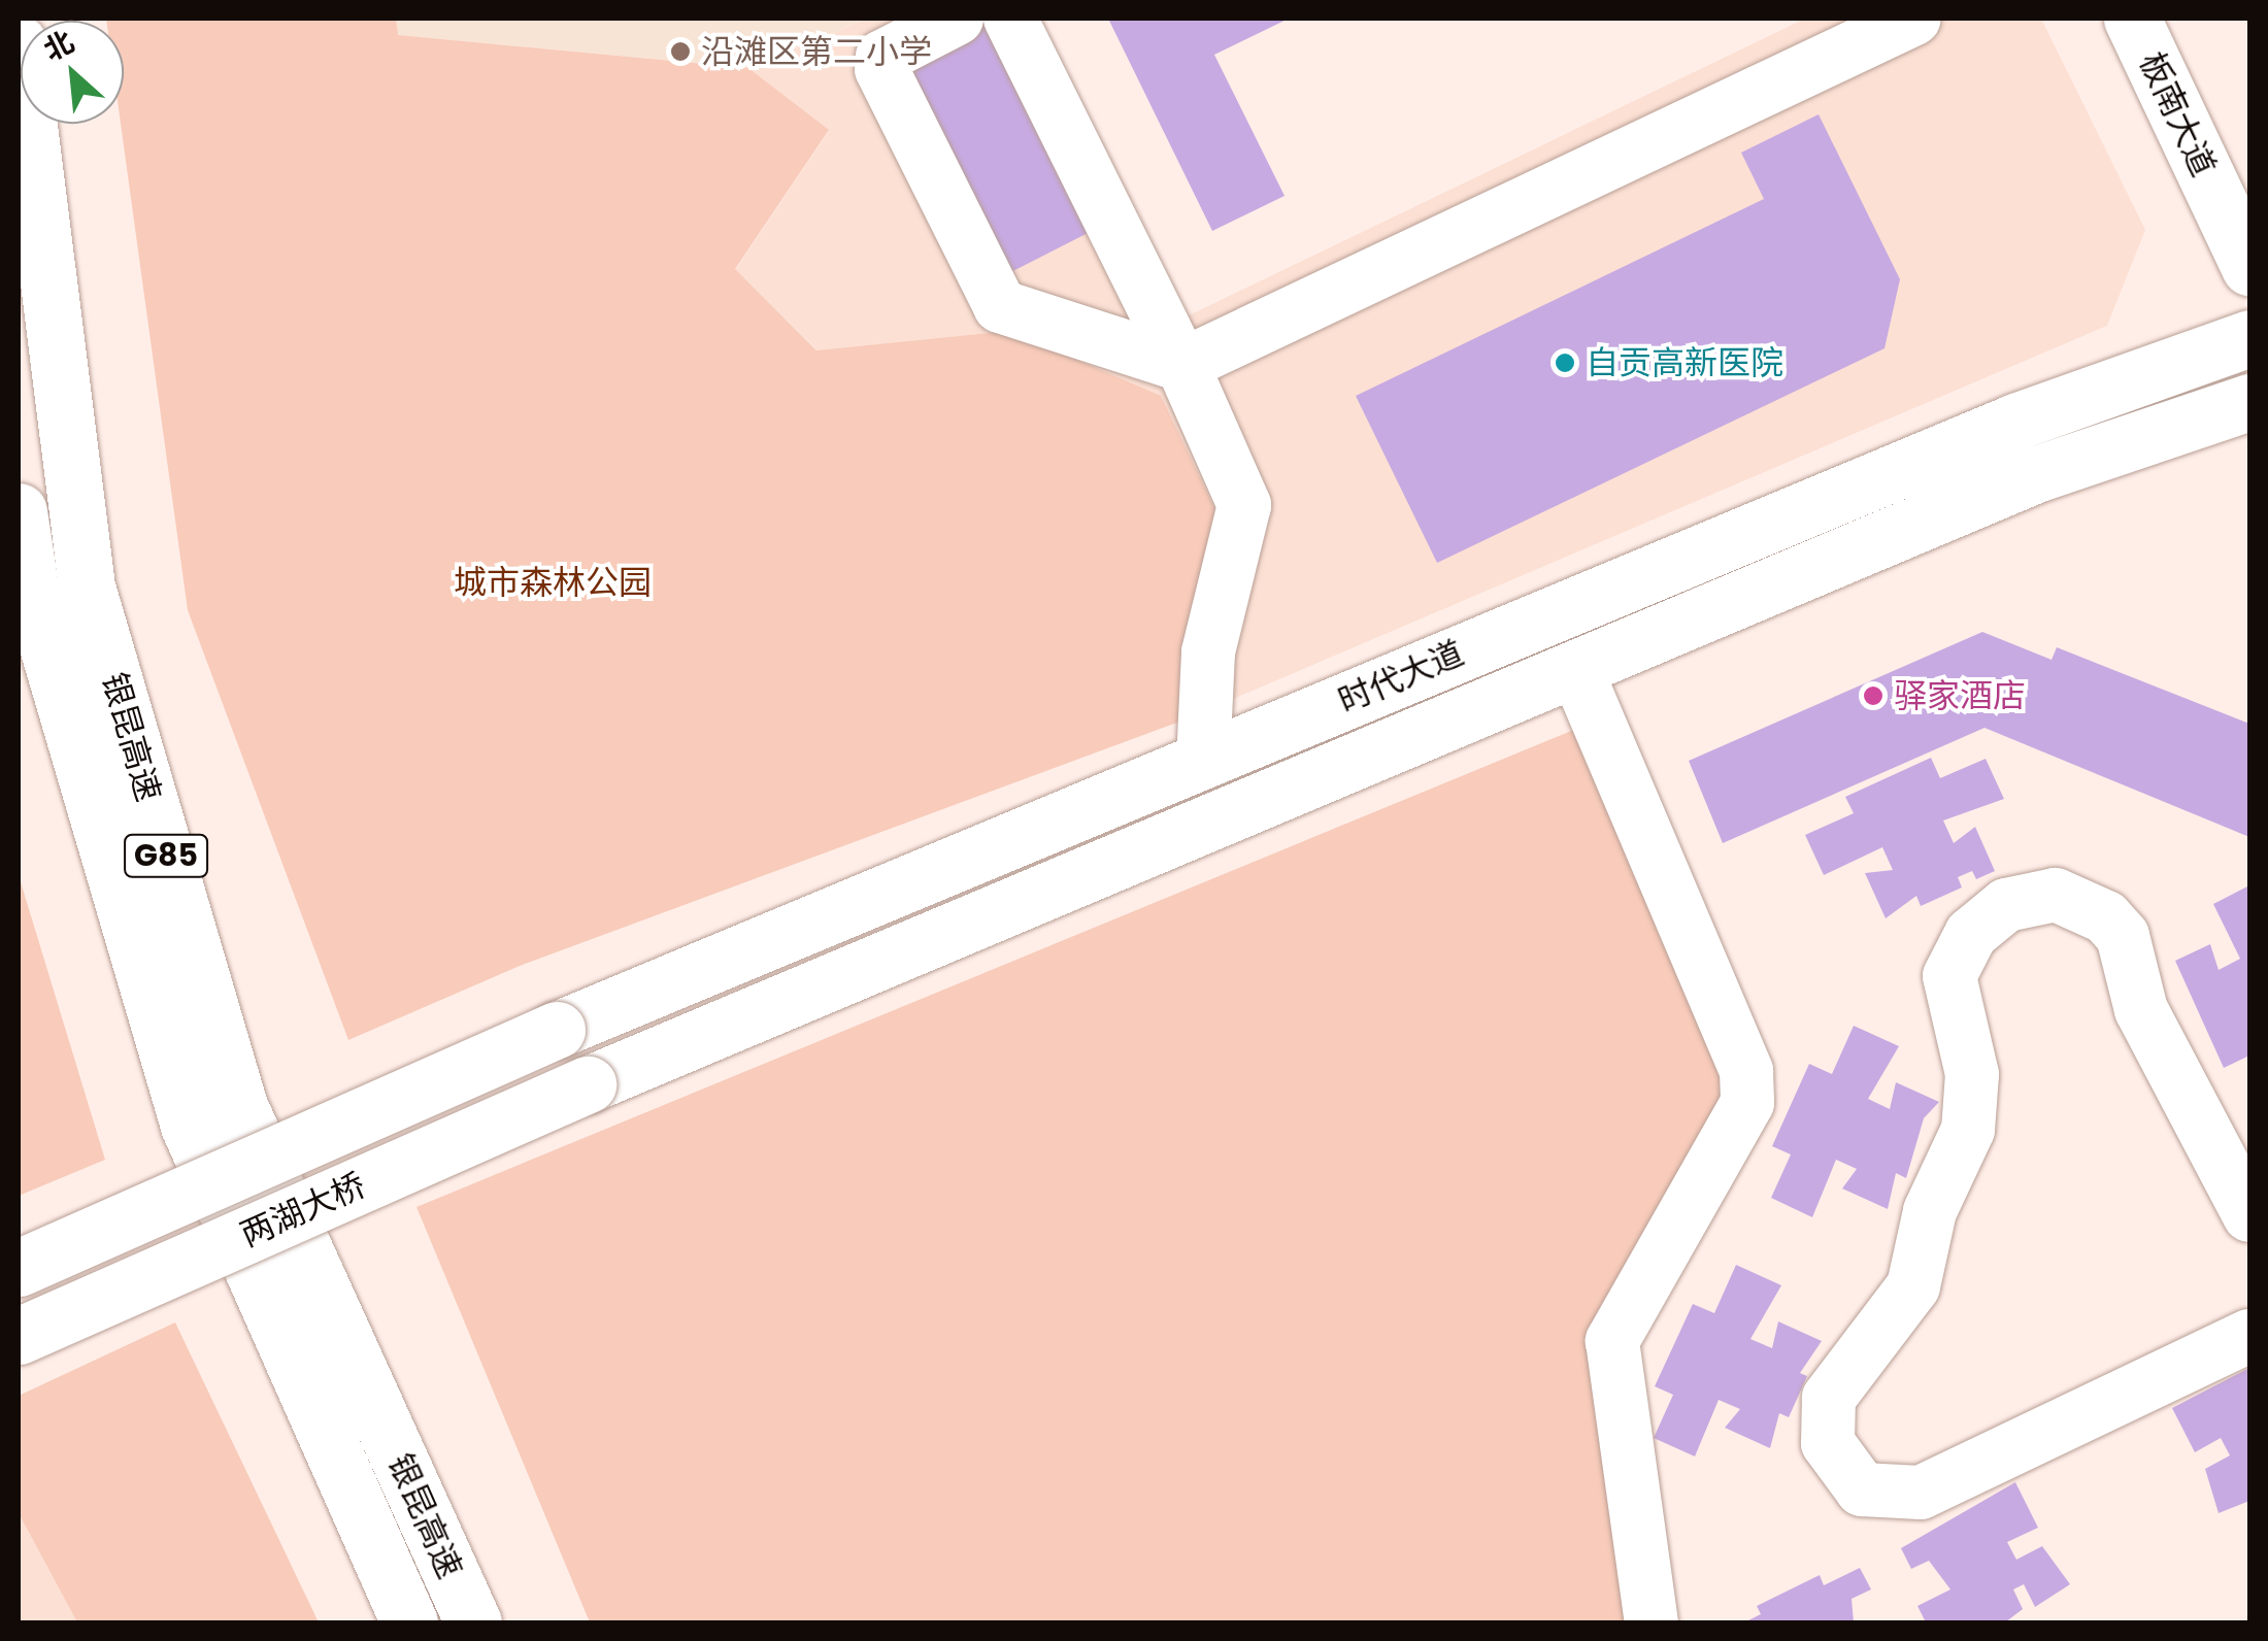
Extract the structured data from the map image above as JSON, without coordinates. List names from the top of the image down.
{
  "streets": {
    "main road": [
      "板南大道",
      "时代大道",
      "银昆高速",
      "G85",
      "两湖大桥"
    ]
  },
  "crossings": [
    ["时代大道", "两湖大桥"]
  ],
  "parks": ["城市森林公园"],
  "places": ["沿滩区第二小学", "自贡高新医院", "驿家酒店"],
  "north": "top left"
}
